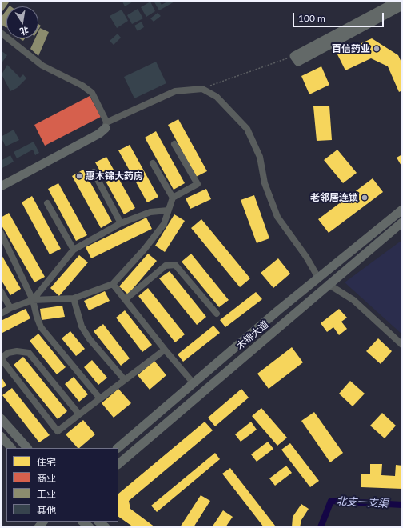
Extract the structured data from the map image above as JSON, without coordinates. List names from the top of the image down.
{
  "streets": {
    "street": ["木锦大道"]
  },
  "water": ["北支一支渠"],
  "places": ["百信药业", "惠木锦大药房", "老邻居连锁"],
  "legend": [
    "住宅",
    "商业",
    "工业",
    "其他"
  ],
  "scale_bar": "100 m",
  "north": "bottom"
}
